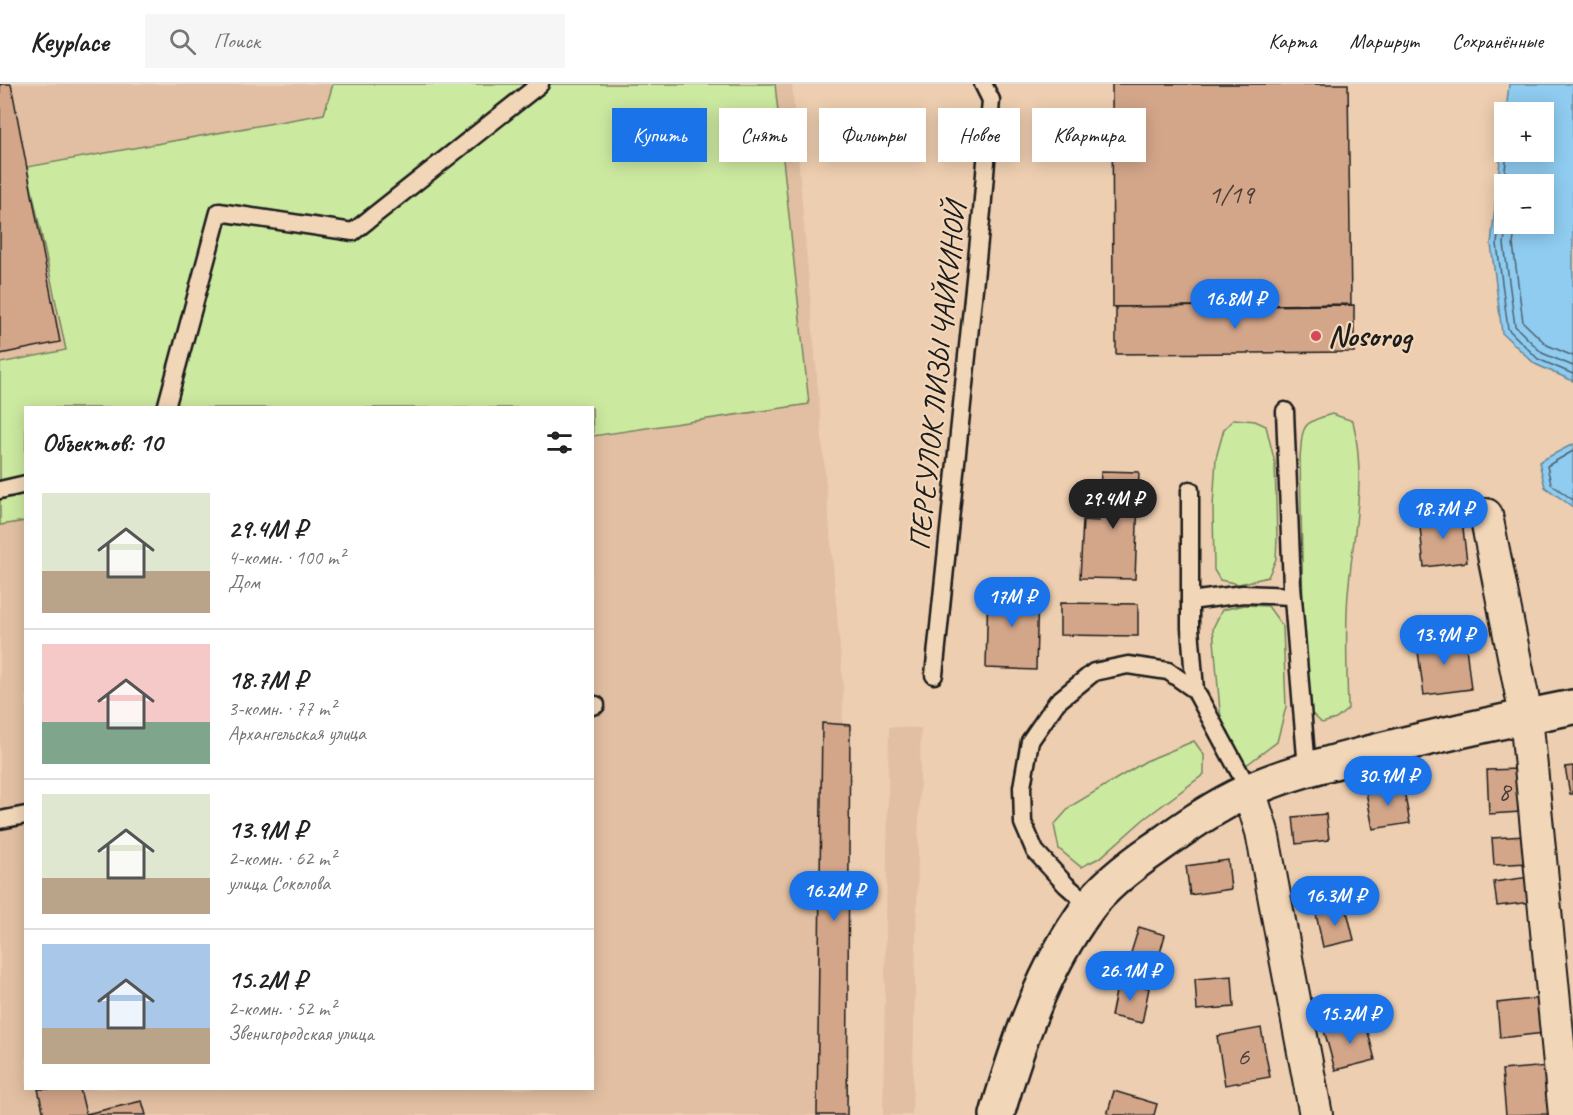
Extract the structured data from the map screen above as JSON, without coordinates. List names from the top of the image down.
{
  "streets": {
    "lane": ["ПЕРЕУЛОК ЛИЗЫ ЧАЙКИНОЙ"]
  },
  "places": ["Nosorog"],
  "house_numbers": ["1/19", "8", "6"],
  "page": {
    "header": "Keyplace",
    "search": "Поиск",
    "nav": ["Карта", "Маршрут", "Сохранённые"],
    "map_buttons": ["+", "−"],
    "chip": [
      "Купить",
      "Снять",
      "Фильтры",
      "Новое",
      "Квартира"
    ],
    "price": [
      "16.8M ₽",
      "29.4M ₽",
      "18.7M ₽",
      "17M ₽",
      "13.9M ₽",
      "30.9M ₽",
      "16.2M ₽",
      "16.3M ₽",
      "26.1M ₽",
      "15.2M ₽"
    ],
    "heading": "Объектов: 10",
    "list": [
      {
        "name": "29.4M ₽",
        "note": "4-комн. · 100 m² · Дом"
      },
      {
        "name": "18.7M ₽",
        "note": "3-комн. · 77 m² · Архангельская улица"
      },
      {
        "name": "13.9M ₽",
        "note": "2-комн. · 62 m² · улица Соколова"
      },
      {
        "name": "15.2M ₽",
        "note": "2-комн. · 52 m² · Звенигородская улица"
      }
    ]
  }
}
